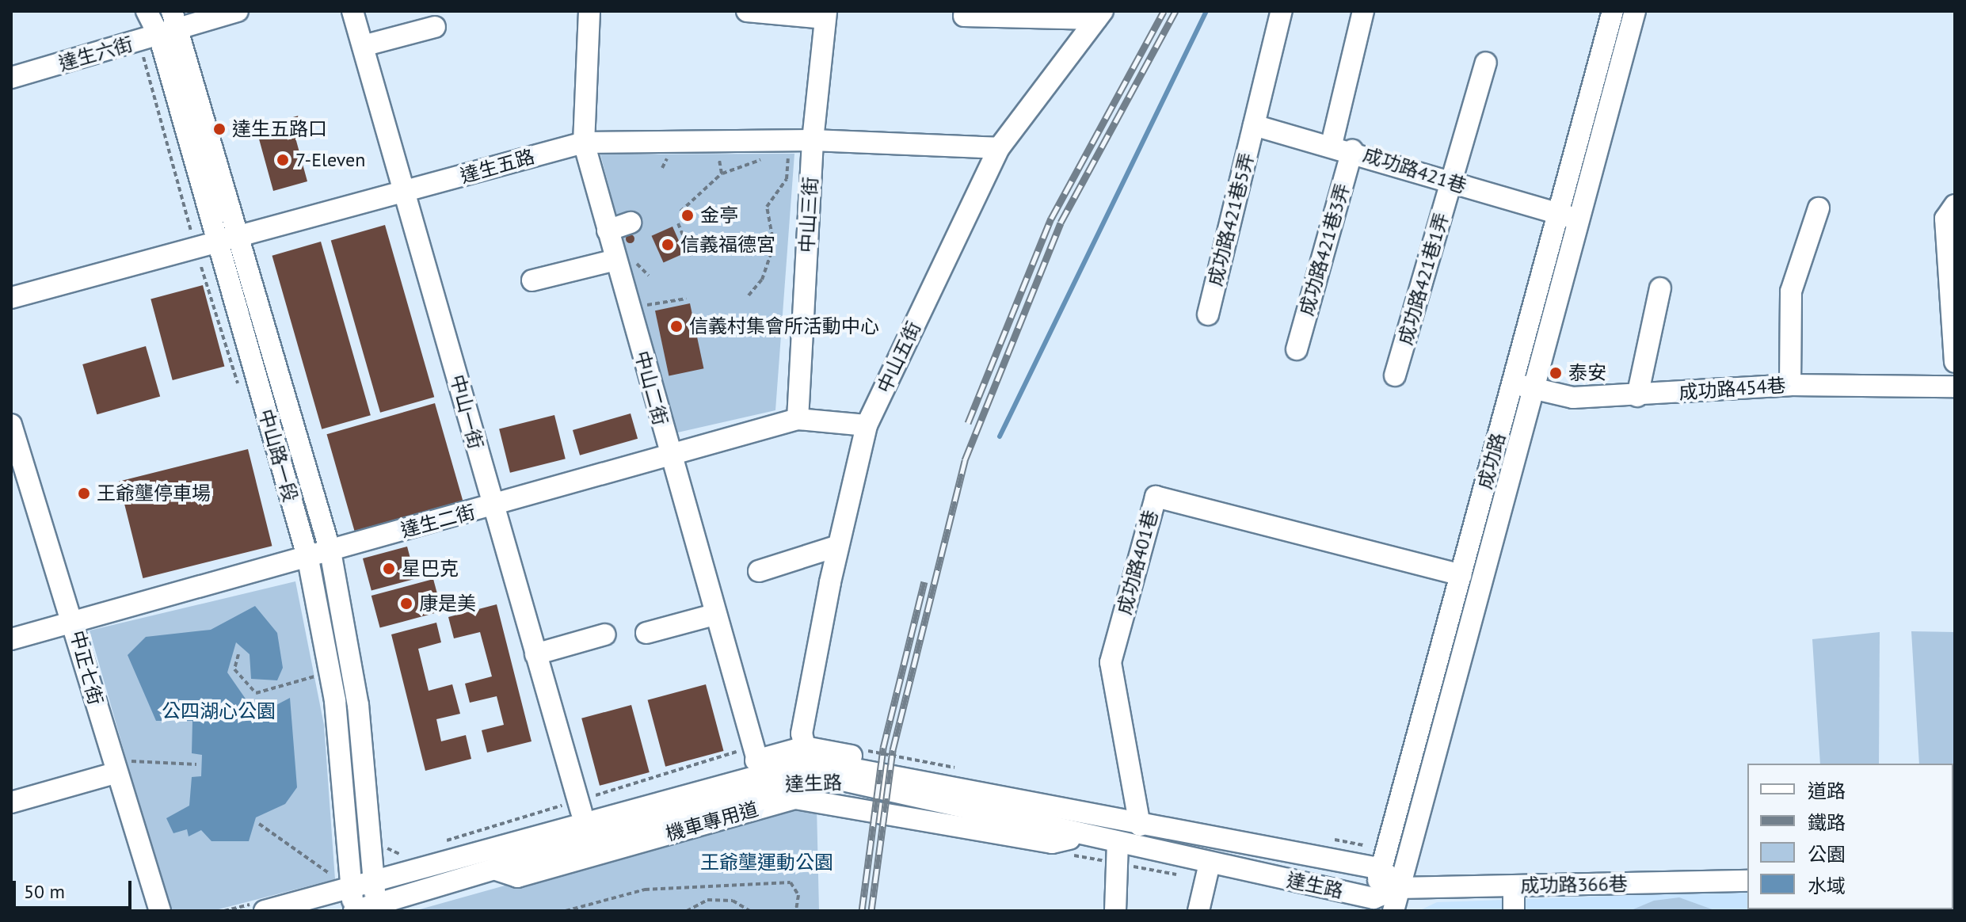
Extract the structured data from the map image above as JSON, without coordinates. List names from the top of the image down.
{
  "streets": {
    "street": [
      "達生六街",
      "達生五路",
      "成功路421巷",
      "中山三街",
      "成功路421巷5弄",
      "成功路421巷3弄",
      "成功路421巷1弄",
      "中山五街",
      "中山二街",
      "成功路454巷",
      "中山一街",
      "中山路一段",
      "成功路",
      "達生二街",
      "成功路401巷",
      "中正七街",
      "達生路",
      "成功路366巷"
    ]
  },
  "crossings": [
    ["達生六街", "中山路一段"],
    ["達生五路", "中山三街"],
    ["達生五路", "中山五街"],
    ["達生五路", "中山二街"],
    ["達生五路", "中山一街"],
    ["達生五路", "中山路一段"],
    ["成功路421巷", "成功路421巷5弄"],
    ["成功路421巷", "成功路421巷3弄"],
    ["成功路421巷", "成功路421巷1弄"],
    ["成功路421巷", "成功路"],
    ["中山三街", "達生二街"],
    ["中山五街", "達生二街"],
    ["中山五街", "達生路"],
    ["中山二街", "達生二街"],
    ["中山二街", "達生路"],
    ["成功路454巷", "成功路"],
    ["中山一街", "達生二街"],
    ["中山一街", "達生路"],
    ["中山路一段", "達生二街"],
    ["中山路一段", "達生路"],
    ["成功路", "成功路401巷"],
    ["成功路", "達生路"],
    ["成功路", "成功路366巷"],
    ["達生二街", "中正七街"],
    ["成功路401巷", "達生路"]
  ],
  "parks": ["公四湖心公園", "王爺壟運動公園"],
  "places": [
    "達生五路口",
    "7-Eleven",
    "金亭",
    "信義福德宮",
    "信義村集會所活動中心",
    "泰安",
    "王爺壟停車場",
    "星巴克",
    "康是美"
  ],
  "legend": [
    "道路",
    "鐵路",
    "公園",
    "水域"
  ],
  "scale_bar": "50 m"
}
